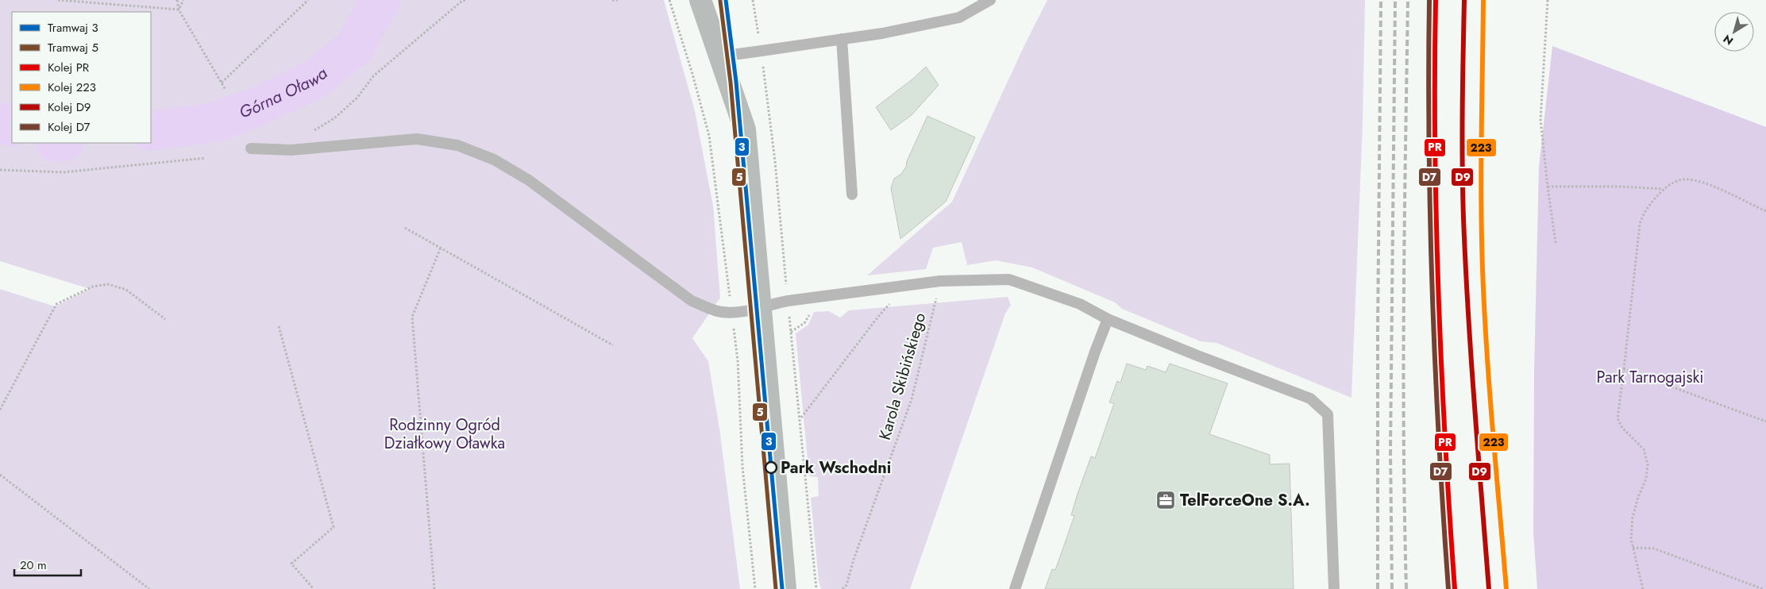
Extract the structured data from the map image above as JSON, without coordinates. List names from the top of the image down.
{
  "streets": {
    "path": ["Karola Skibińskiego"]
  },
  "water": ["Górna Oława"],
  "parks": ["Park Tarnogajski", "Rodzinny Ogród Działkowy Oławka"],
  "places": {
    "other": ["Park Wschodni"],
    "office": ["TelForceOne S.A."]
  },
  "lines": [
    "tram line 3",
    "rail line PR",
    "rail line 223",
    "rail line D9",
    "rail line D7",
    "tram line 5"
  ],
  "legend": [
    "Tramwaj 3",
    "Tramwaj 5",
    "Kolej PR",
    "Kolej 223",
    "Kolej D9",
    "Kolej D7"
  ],
  "scale_bar": "20 m",
  "north": "bottom left"
}
